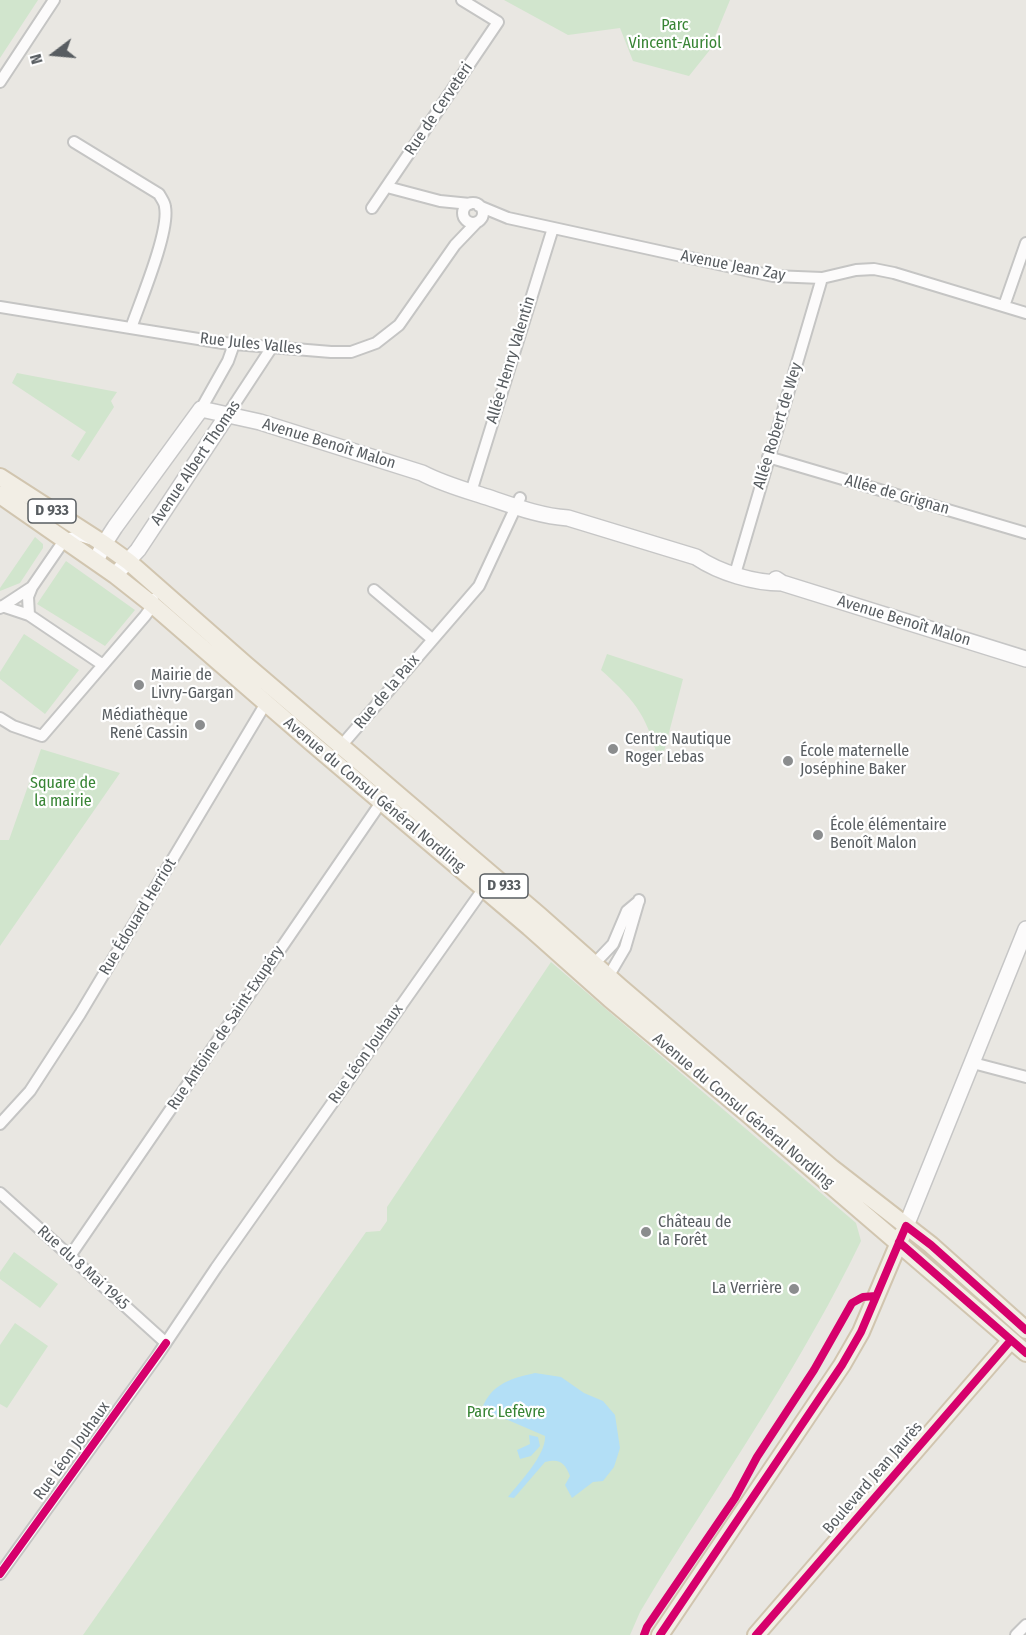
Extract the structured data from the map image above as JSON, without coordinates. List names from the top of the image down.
{
  "streets": {
    "main road": [
      "Avenue Benoît Malon",
      "Avenue Albert Thomas",
      "D 933",
      "Avenue du Consul Général Nordling",
      "Boulevard Jean Jaurès"
    ],
    "street": [
      "Rue de Cerveteri",
      "Avenue Jean Zay",
      "Rue Jules Valles",
      "Allée Henry Valentin",
      "Allée Robert de Wey",
      "Allée de Grignan",
      "Rue de la Paix",
      "Rue Édouard Herriot",
      "Rue Antoine de Saint-Exupéry",
      "Rue Léon Jouhaux",
      "Rue du 8 Mai 1945"
    ]
  },
  "crossings": [
    ["Avenue Jean Zay", "Rue Jules Valles"],
    ["Avenue Jean Zay", "Allée Henry Valentin"],
    ["Avenue Jean Zay", "Allée Robert de Wey"],
    ["Rue Jules Valles", "Avenue Albert Thomas"],
    ["Allée Henry Valentin", "Avenue Benoît Malon"],
    ["Allée Robert de Wey", "Avenue Benoît Malon"],
    ["Allée Robert de Wey", "Allée de Grignan"],
    ["Avenue Benoît Malon", "Avenue Albert Thomas"],
    ["Avenue Benoît Malon", "Rue de la Paix"],
    ["Avenue Albert Thomas", "D 933"],
    ["Avenue Albert Thomas", "Avenue du Consul Général Nordling"],
    ["D 933", "Avenue du Consul Général Nordling"],
    ["D 933", "Boulevard Jean Jaurès"],
    ["Rue de la Paix", "Avenue du Consul Général Nordling"],
    ["Avenue du Consul Général Nordling", "Rue Édouard Herriot"],
    ["Avenue du Consul Général Nordling", "Rue Antoine de Saint-Exupéry"],
    ["Avenue du Consul Général Nordling", "Rue Léon Jouhaux"],
    ["Rue Antoine de Saint-Exupéry", "Rue du 8 Mai 1945"],
    ["Rue Léon Jouhaux", "Rue du 8 Mai 1945"]
  ],
  "parks": ["Parc Vincent-Auriol", "Square de la mairie", "Parc Lefèvre"],
  "places": [
    "Mairie de Livry-Gargan",
    "Médiathèque René Cassin",
    "Centre Nautique Roger Lebas",
    "École maternelle Joséphine Baker",
    "École élémentaire Benoît Malon",
    "Château de la Forêt",
    "La Verrière"
  ],
  "north": "left"
}
